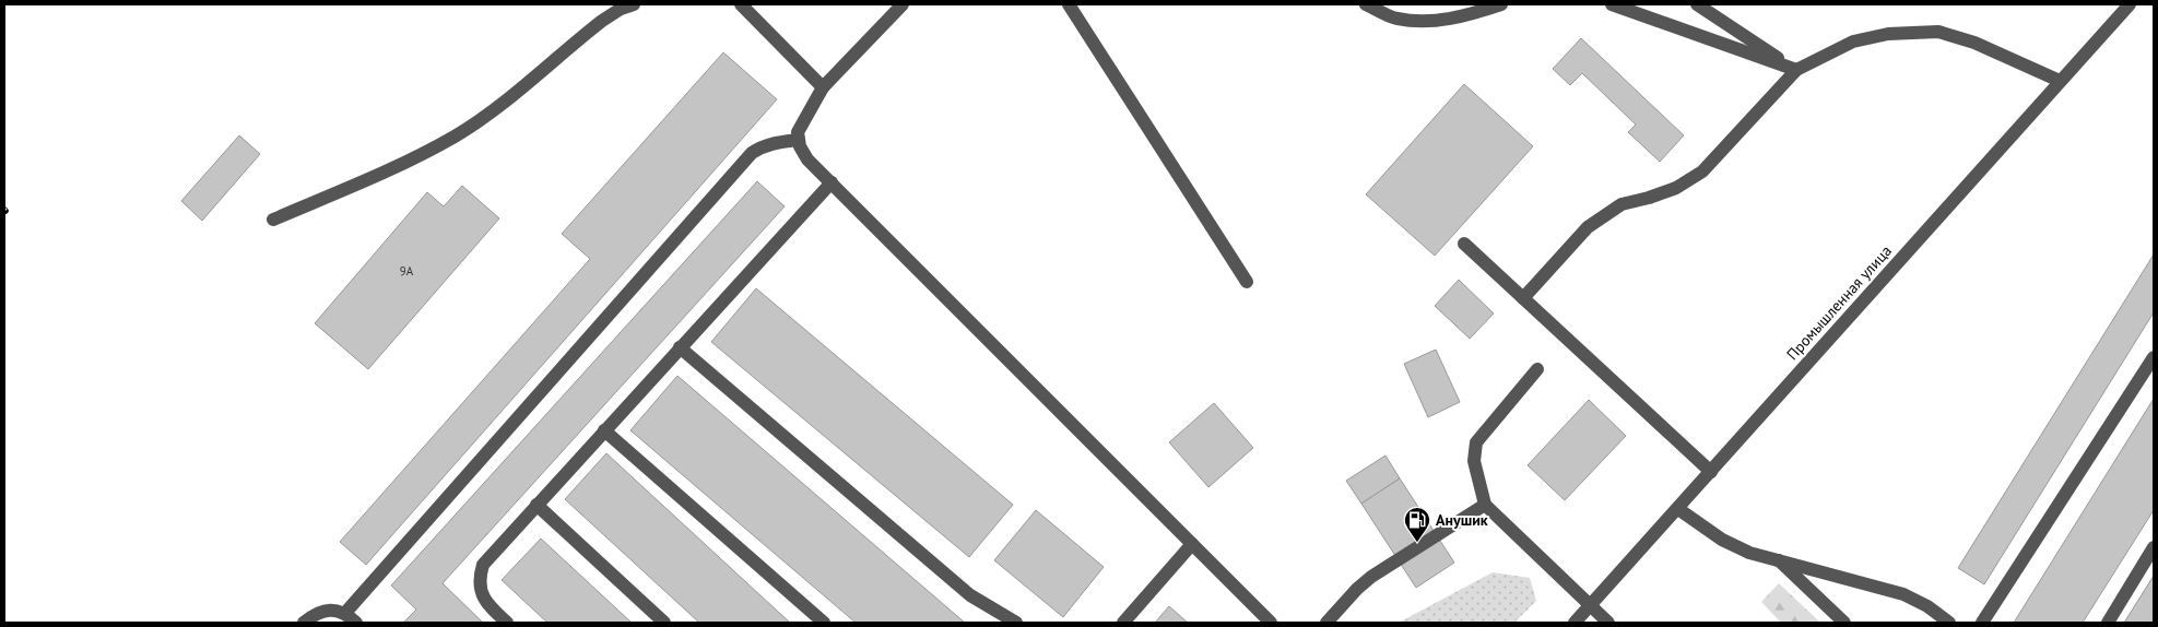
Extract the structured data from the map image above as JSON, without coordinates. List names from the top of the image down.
{
  "streets": {
    "street": ["Промышленная улица"]
  },
  "places": {
    "fuel station": ["Анушик"]
  },
  "house_numbers": ["9А"]
}
